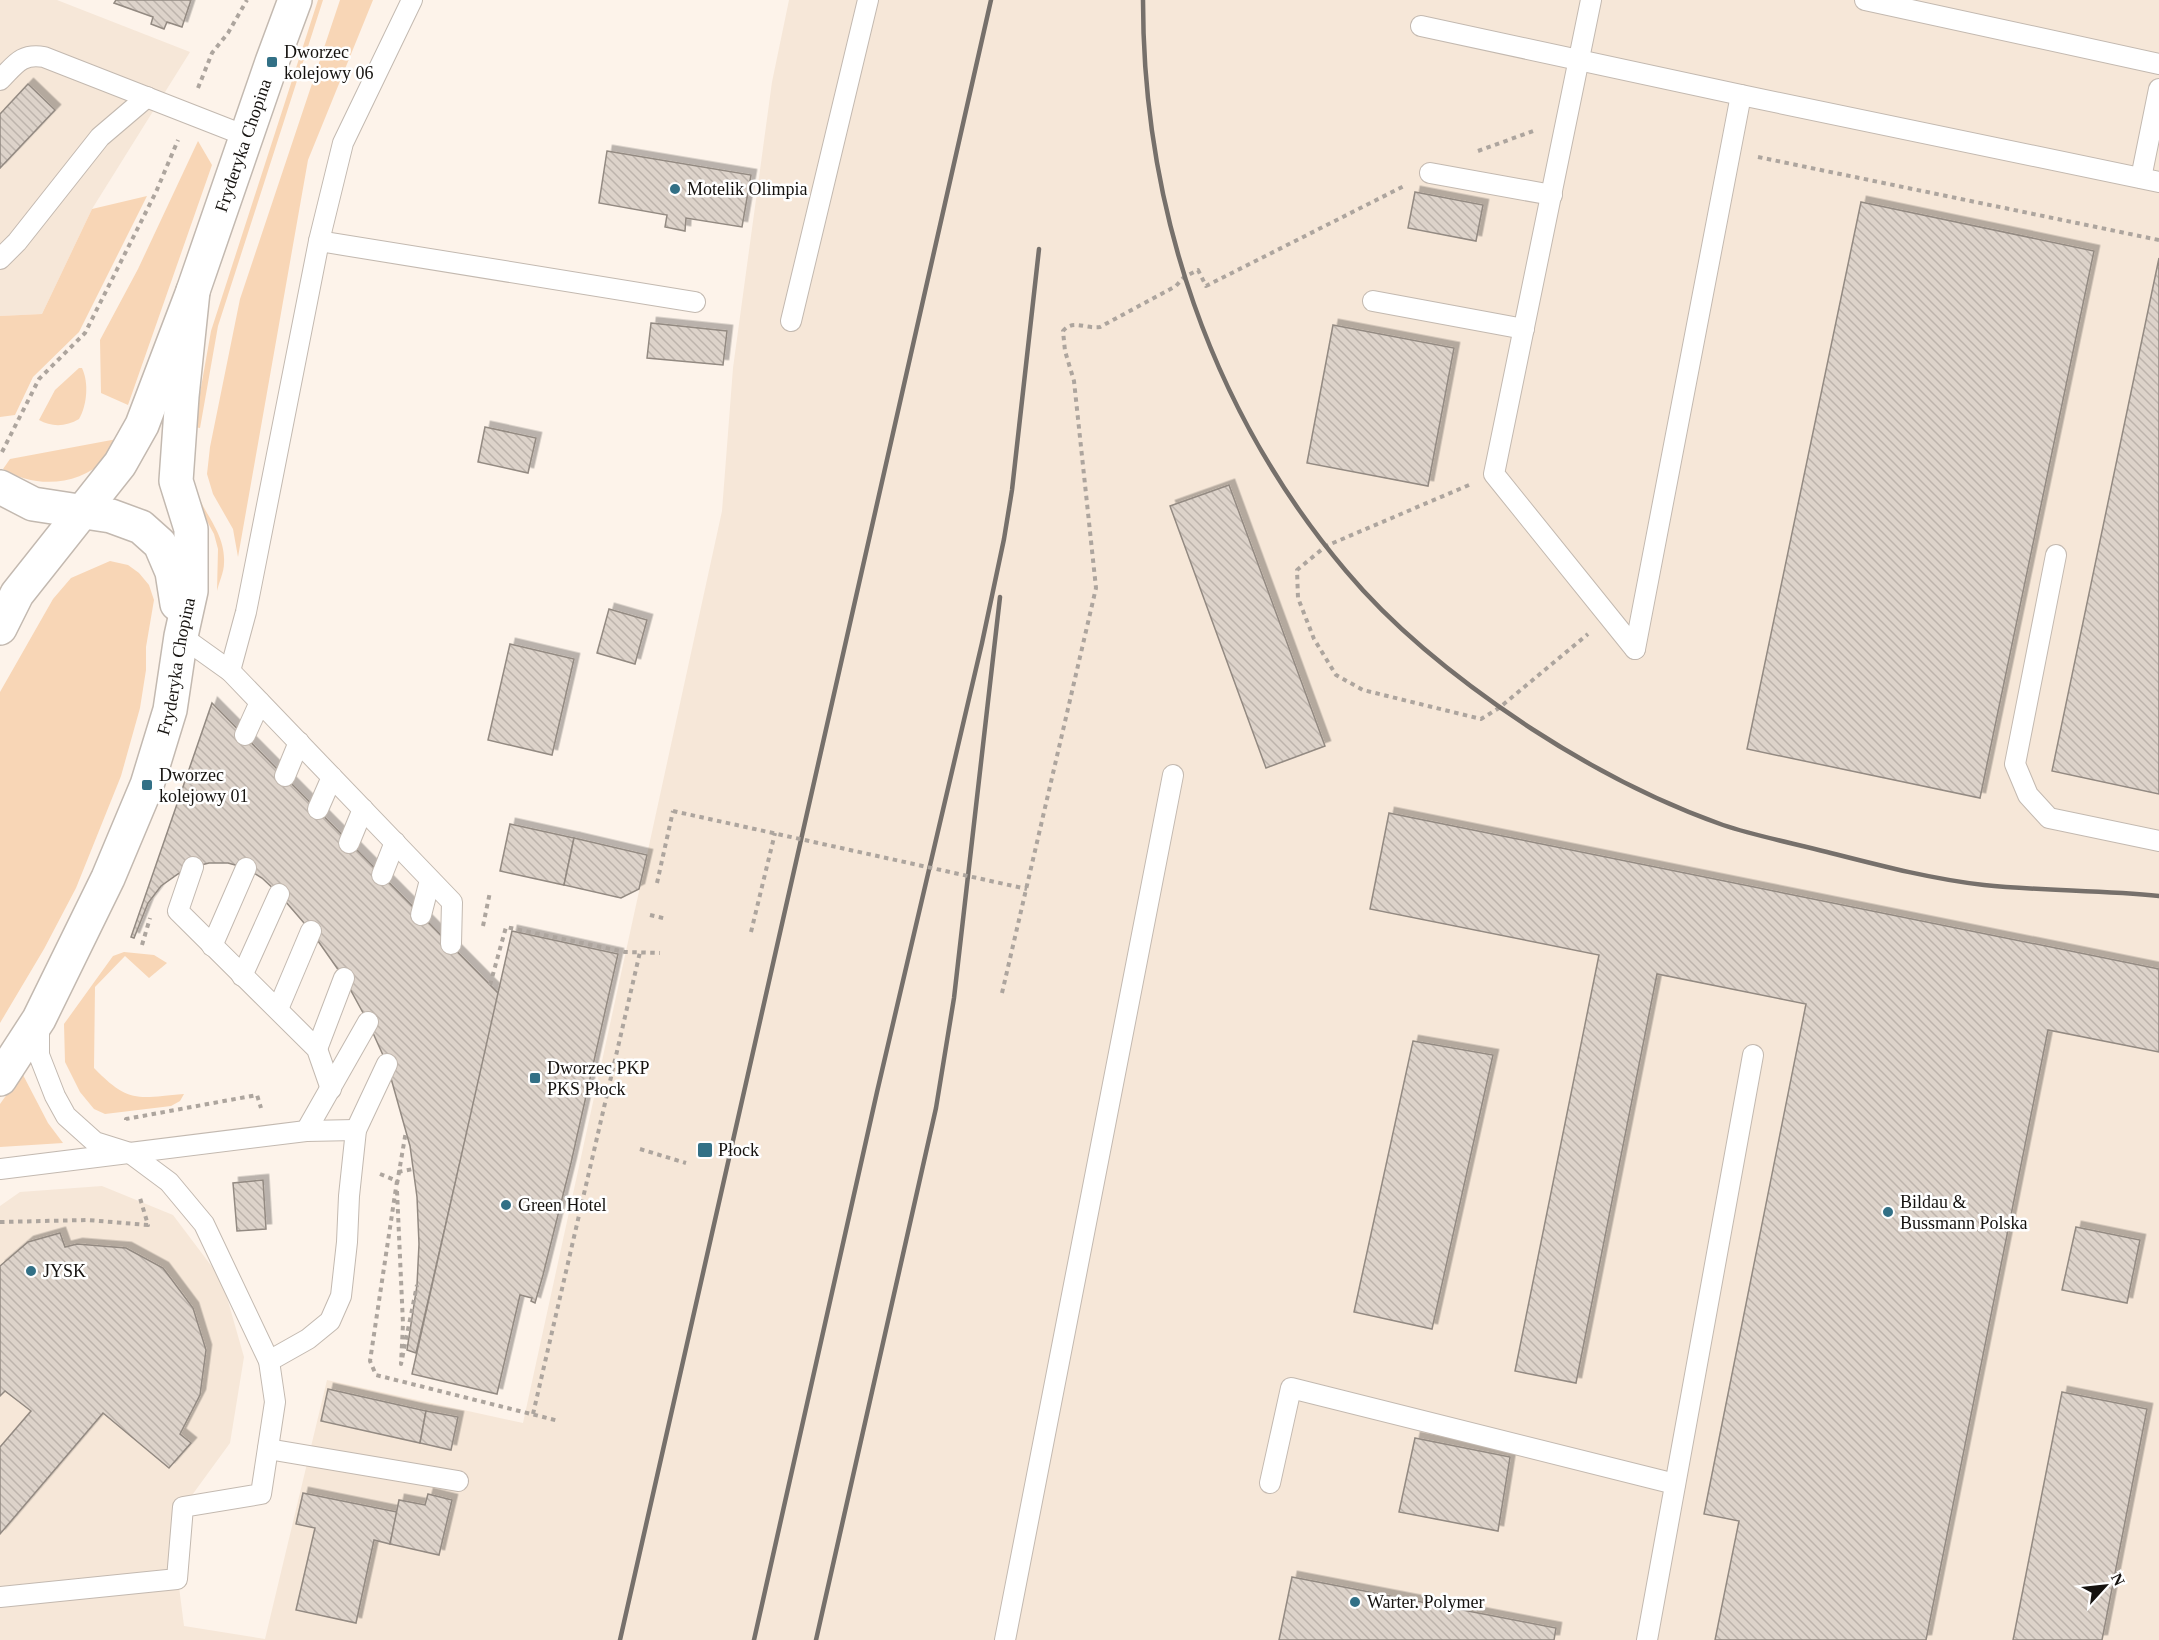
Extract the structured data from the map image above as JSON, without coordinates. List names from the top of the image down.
{
  "streets": {
    "street": ["Fryderyka Chopina"]
  },
  "places": {
    "transit": [
      "Dworzec kolejowy 06",
      "Dworzec kolejowy 01",
      "Dworzec PKP PKS Płock",
      "Płock"
    ],
    "other": [
      "Motelik Olimpia",
      "Green Hotel",
      "Bildau & Bussmann Polska",
      "JYSK",
      "Warter. Polymer"
    ]
  },
  "north": "top right"
}
